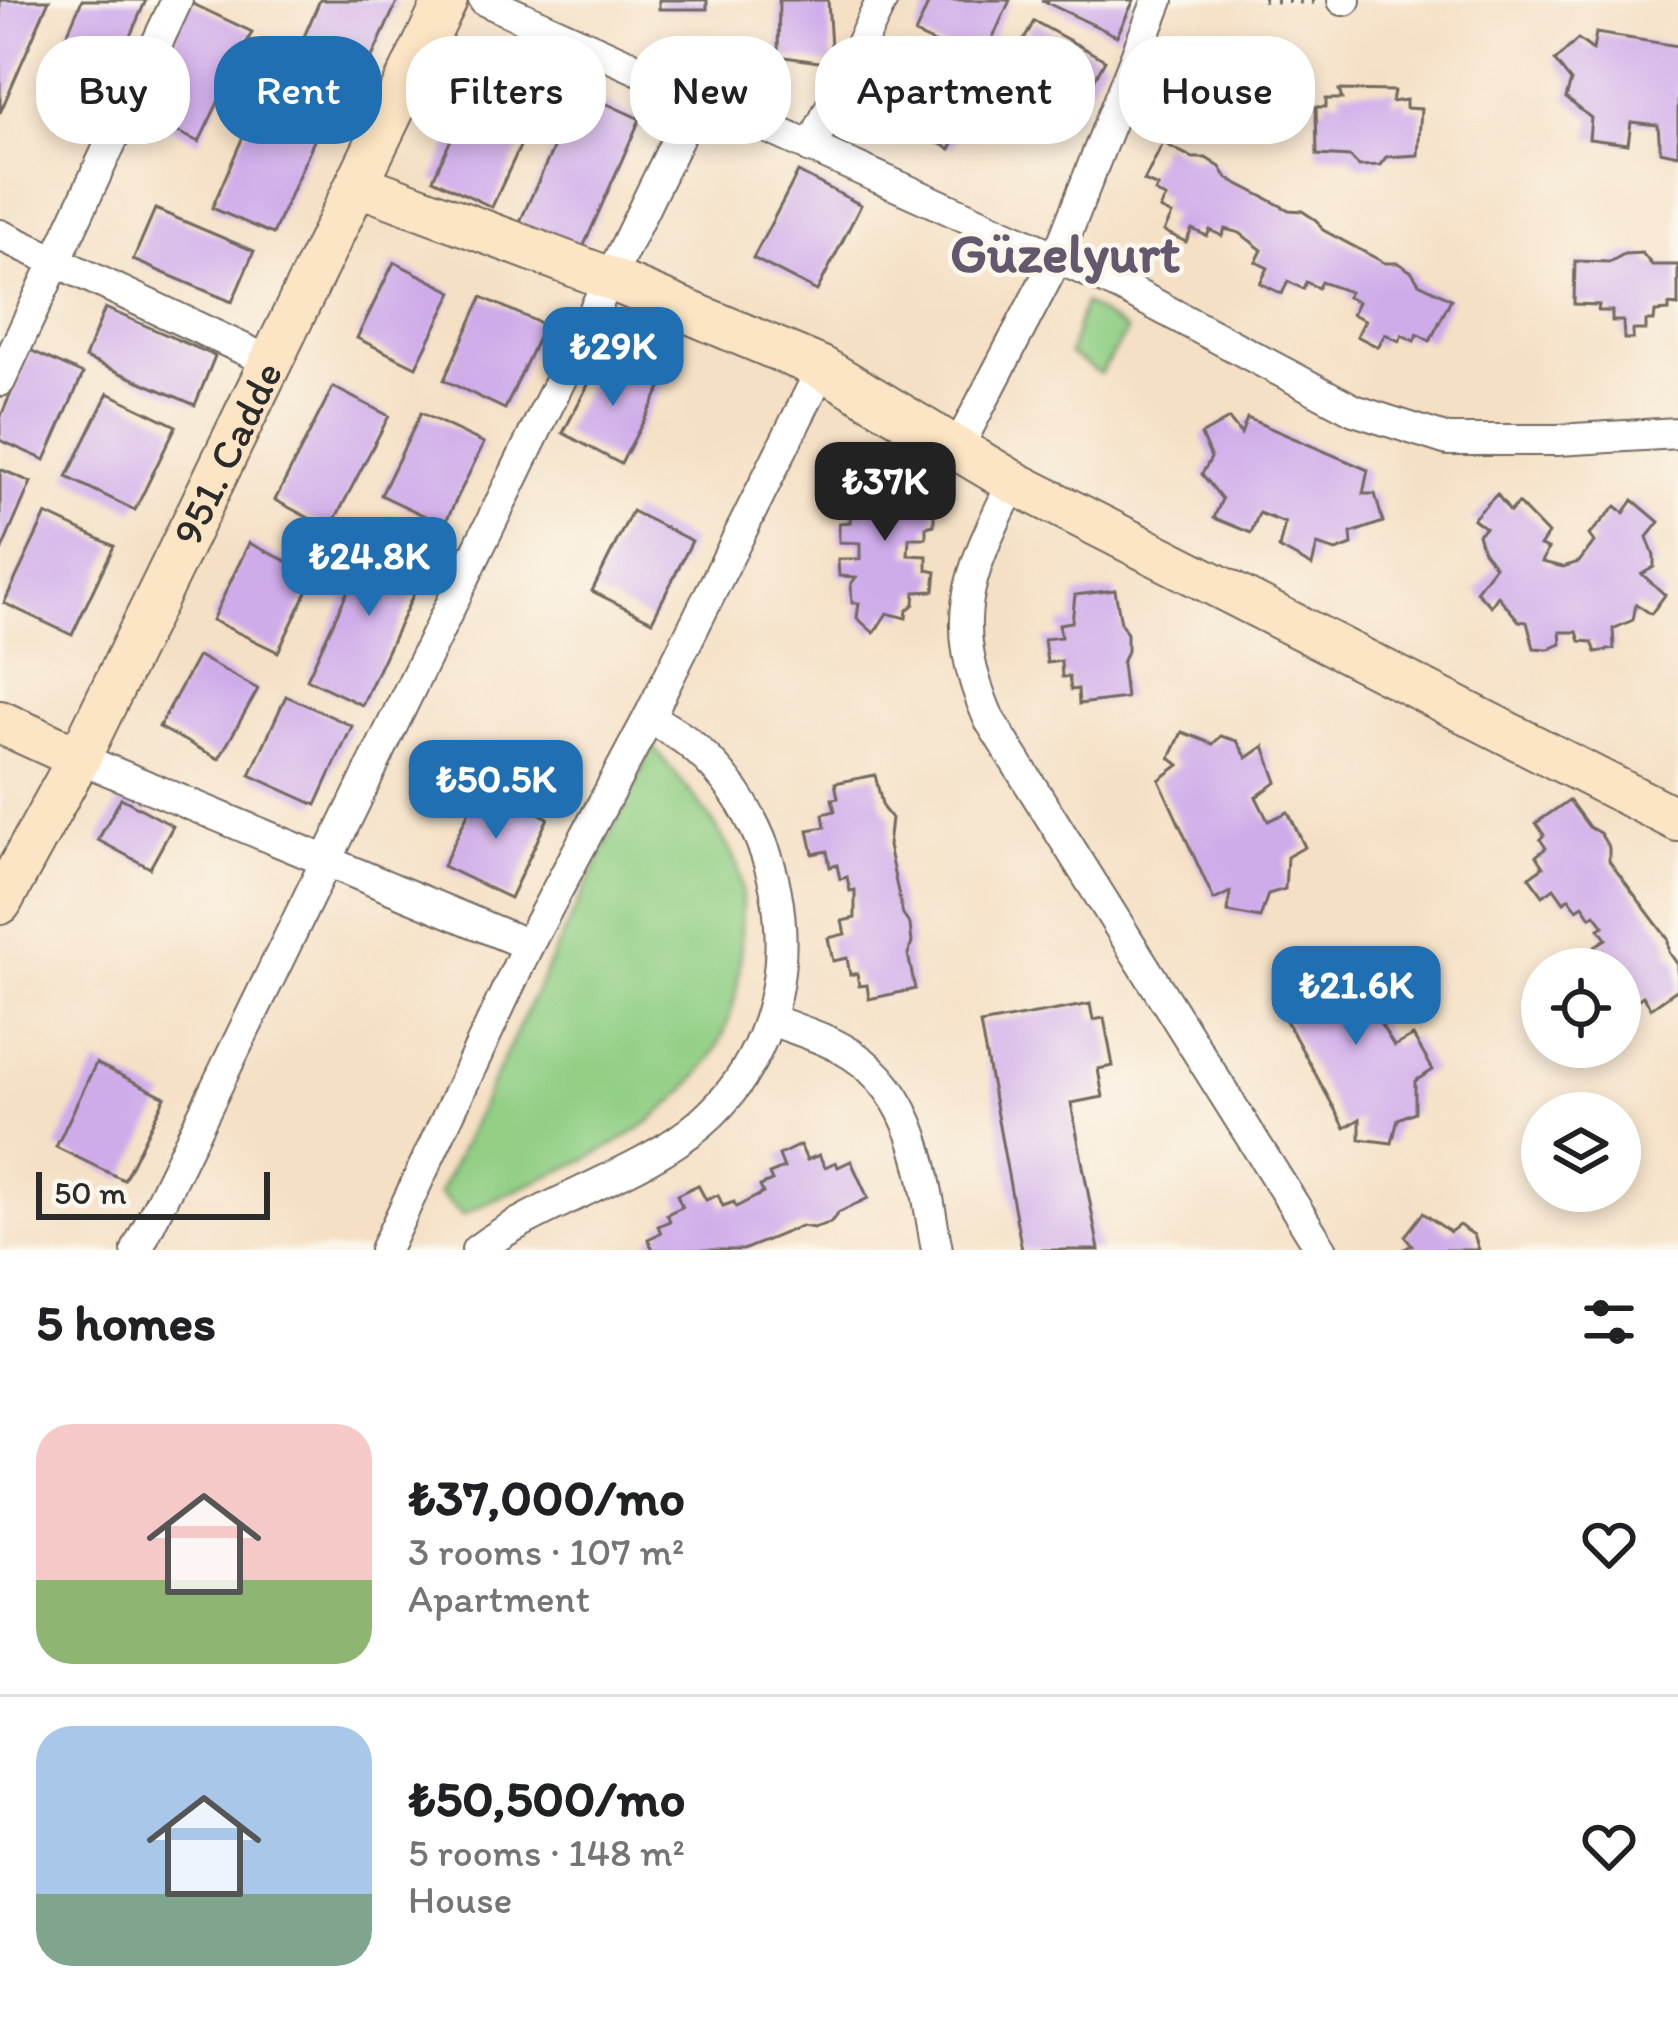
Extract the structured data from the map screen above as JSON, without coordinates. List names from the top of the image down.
{
  "streets": {
    "street": ["951. Cadde"]
  },
  "districts": ["Güzelyurt"],
  "scale_bar": "50 m",
  "page": {
    "chip": [
      "Buy",
      "Rent",
      "Filters",
      "New",
      "Apartment",
      "House"
    ],
    "price": [
      "₺29K",
      "₺37K",
      "₺24.8K",
      "₺50.5K",
      "₺21.6K"
    ],
    "scale": "50 m",
    "heading": "5 homes",
    "list": [
      {
        "name": "₺37,000/mo",
        "note": "3 rooms · 107 m² · Apartment"
      },
      {
        "name": "₺50,500/mo",
        "note": "5 rooms · 148 m² · House"
      }
    ]
  }
}
